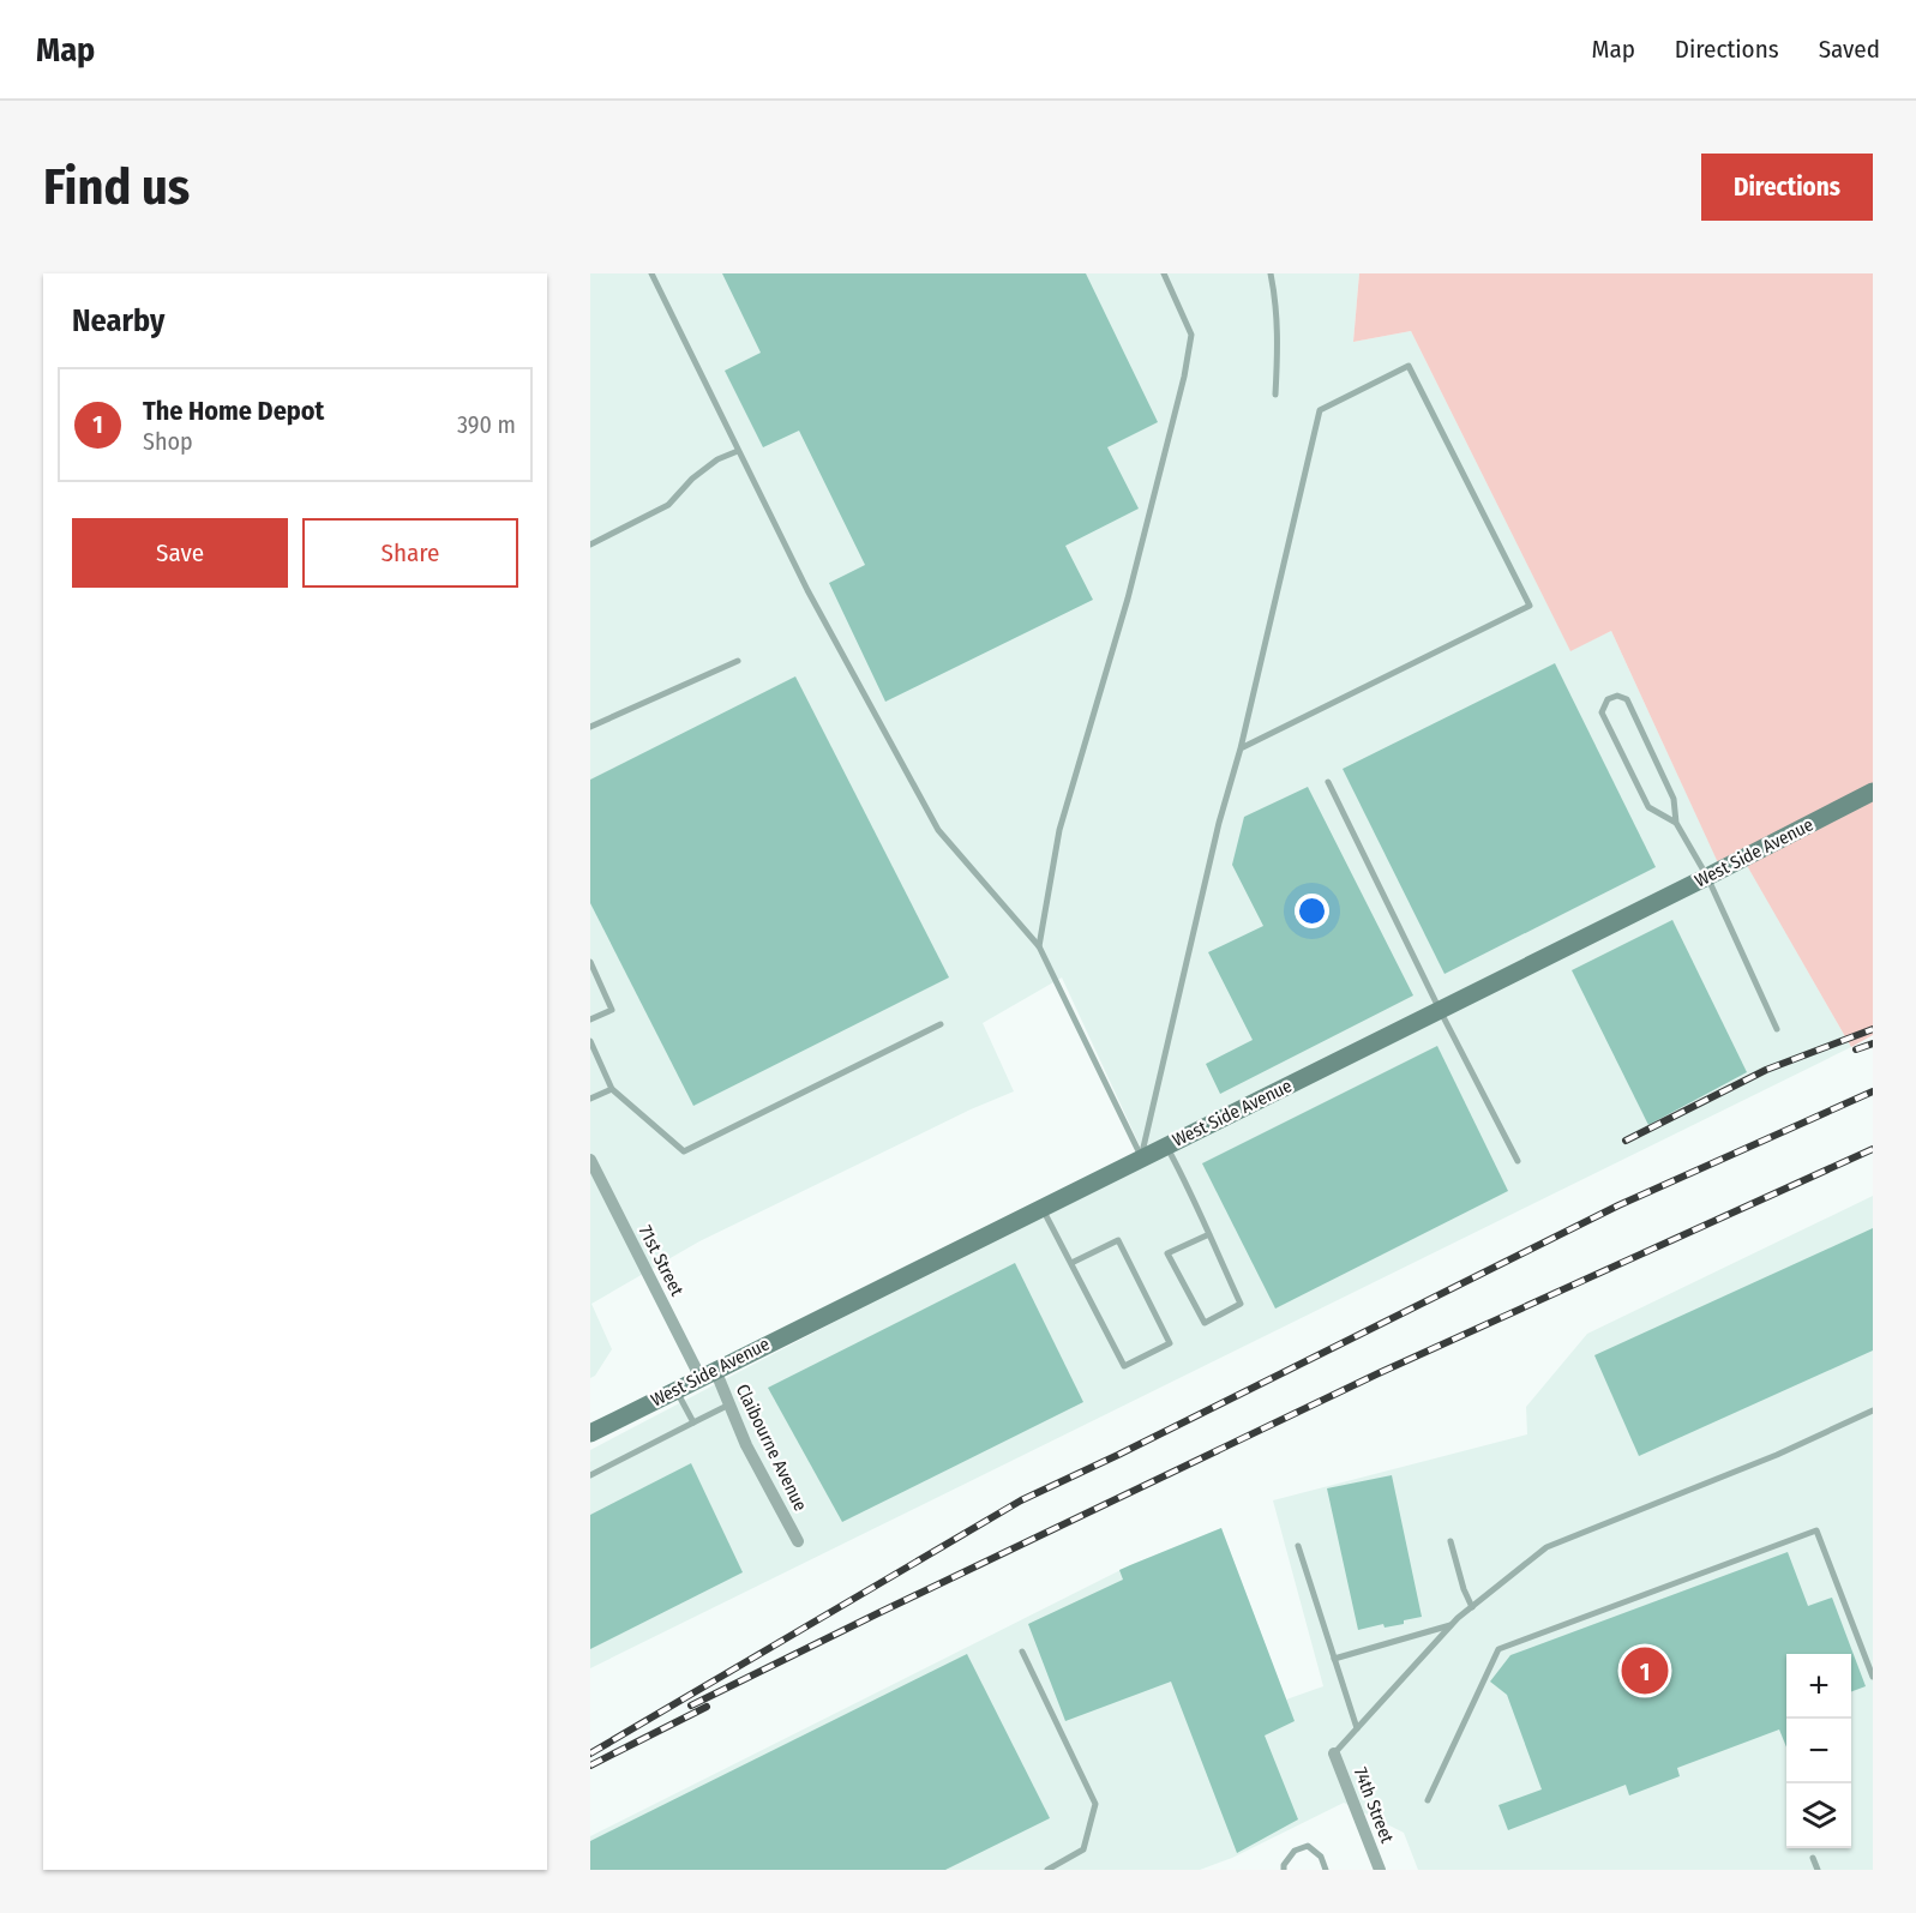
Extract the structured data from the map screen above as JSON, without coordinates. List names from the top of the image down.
{
  "streets": {
    "street": [
      "West Side Avenue",
      "71st Street",
      "Claibourne Avenue",
      "74th Street"
    ]
  },
  "crossings": [
    ["West Side Avenue", "71st Street"],
    ["West Side Avenue", "Claibourne Avenue"],
    ["71st Street", "Claibourne Avenue"]
  ],
  "page": {
    "header": "Map",
    "nav": ["Map", "Directions", "Saved"],
    "buttons": [
      "Directions",
      ["Save", "Share"]
    ],
    "title": "Find us",
    "heading": "Nearby",
    "list": [
      {
        "mark": "1",
        "name": "The Home Depot",
        "note": "Shop",
        "value": "390 m"
      }
    ],
    "pins": "1",
    "map_buttons": ["+", "−"]
  }
}
